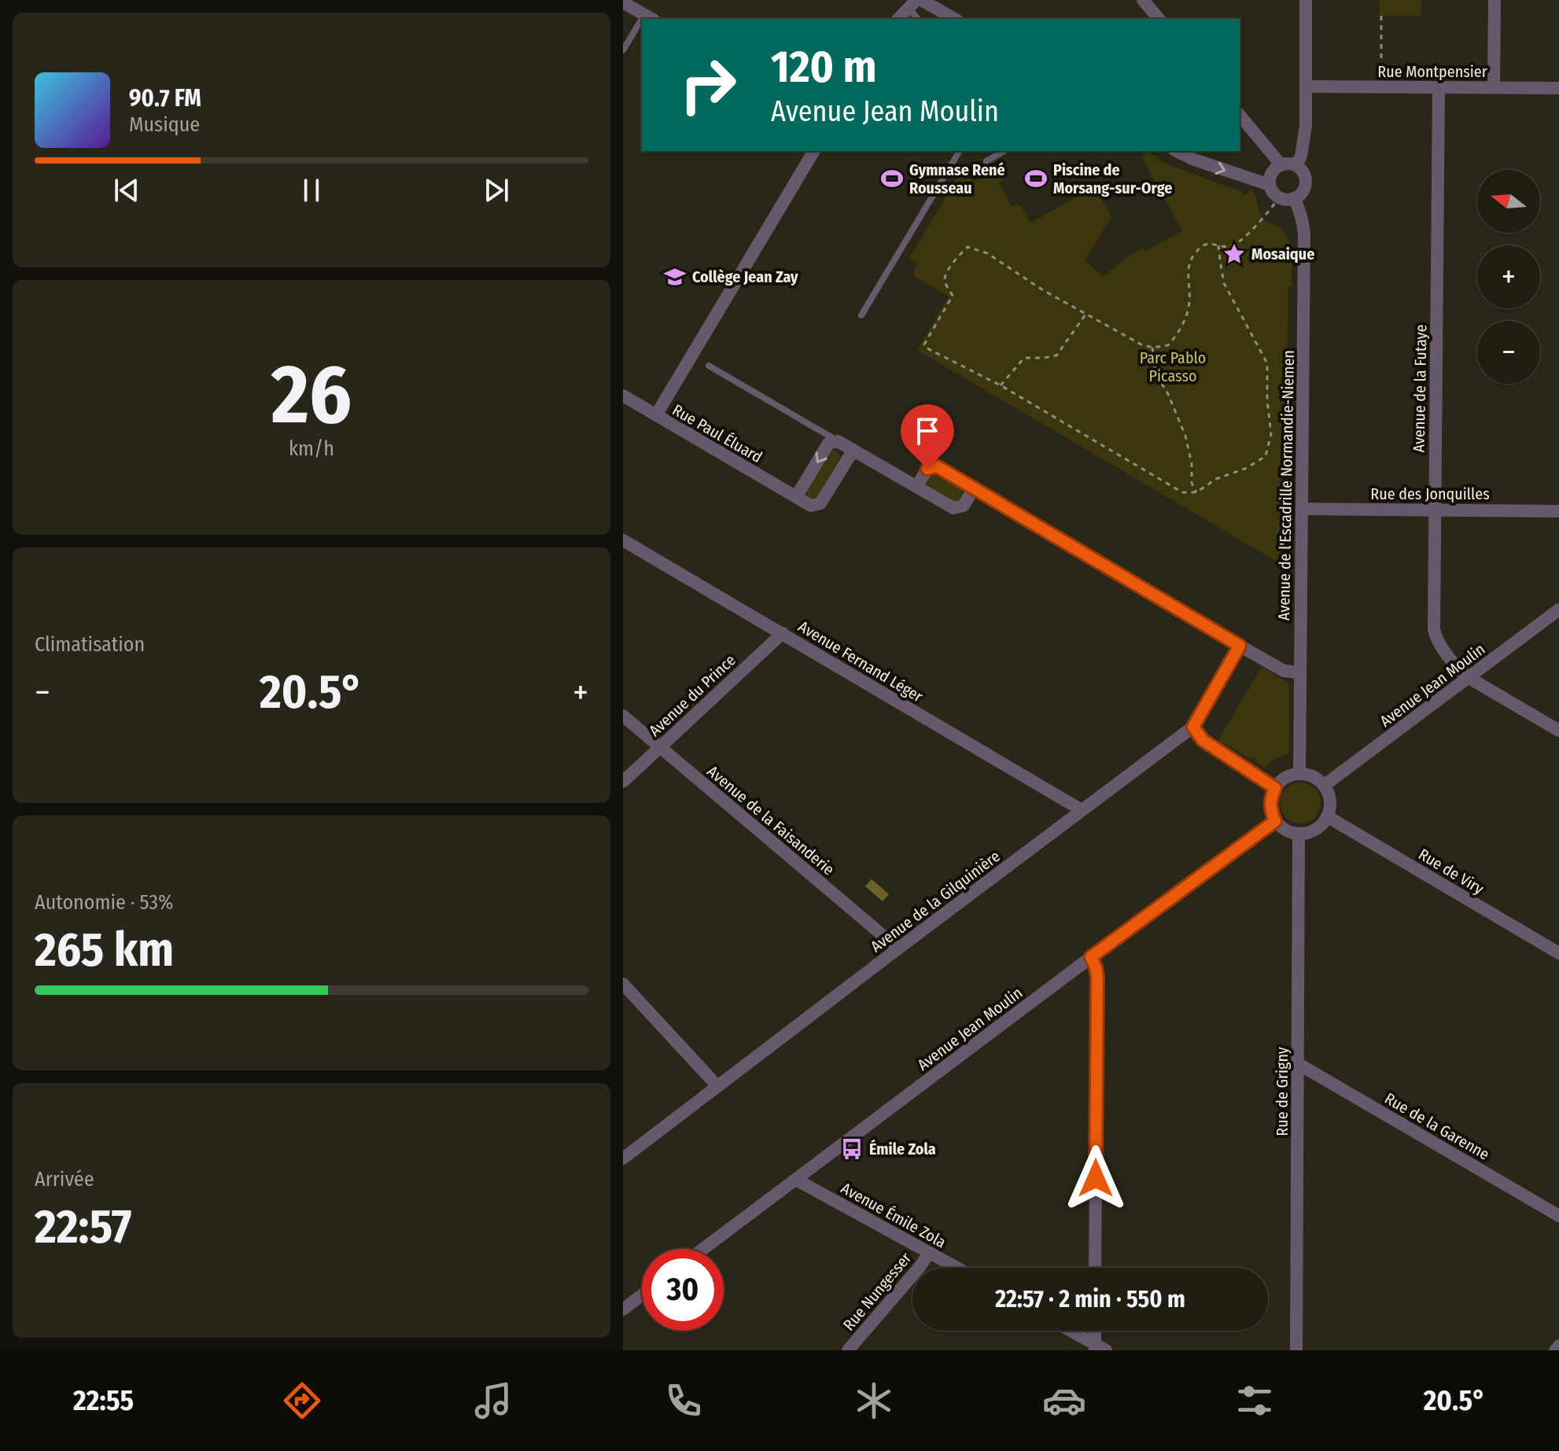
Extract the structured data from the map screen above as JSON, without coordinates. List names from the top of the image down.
{
  "streets": {
    "street": [
      "Rue Montpensier",
      "Avenue de la Futaye",
      "Rue Paul Éluard",
      "Avenue de l'Escadrille Normandie-Niemen",
      "Rue des Jonquilles",
      "Avenue Fernand Léger",
      "Avenue Jean Moulin",
      "Avenue du Prince",
      "Avenue de la Faisanderie",
      "Rue de Viry",
      "Avenue de la Gilquinière",
      "Rue de Grigny",
      "Rue de la Garenne",
      "Avenue Émile Zola",
      "Rue Nungesser"
    ]
  },
  "crossings": [
    ["Rue Montpensier", "Avenue de la Futaye"],
    ["Avenue de la Futaye", "Rue des Jonquilles"],
    ["Avenue de la Futaye", "Avenue Jean Moulin"],
    ["Avenue de l'Escadrille Normandie-Niemen", "Rue des Jonquilles"],
    ["Avenue de l'Escadrille Normandie-Niemen", "Avenue Jean Moulin"],
    ["Avenue de l'Escadrille Normandie-Niemen", "Rue de Viry"],
    ["Avenue de l'Escadrille Normandie-Niemen", "Rue de Grigny"],
    ["Avenue Fernand Léger", "Avenue du Prince"],
    ["Avenue Fernand Léger", "Avenue de la Gilquinière"],
    ["Avenue Jean Moulin", "Rue de Viry"],
    ["Avenue Jean Moulin", "Rue de Grigny"],
    ["Avenue Jean Moulin", "Avenue Émile Zola"],
    ["Avenue du Prince", "Avenue de la Faisanderie"],
    ["Avenue de la Faisanderie", "Avenue de la Gilquinière"],
    ["Rue de Viry", "Rue de Grigny"],
    ["Rue de Grigny", "Rue de la Garenne"],
    ["Avenue Émile Zola", "Rue Nungesser"]
  ],
  "parks": ["Parc Pablo Picasso"],
  "places": {
    "sports": ["Gymnase René Rousseau", "Piscine de Morsang-sur-Orge"],
    "place": ["Mosaique"],
    "school or university": ["Collège Jean Zay"],
    "bus stop": ["Émile Zola"]
  },
  "north": "left",
  "page": {
    "turn": ["120 m", "Avenue Jean Moulin"],
    "song": ["90.7 FM", "Musique"],
    "map_buttons": ["+", "−"],
    "tile": [
      ["26", "km/h"],
      "Climatisation",
      ["Autonomie · 53%", "265 km"],
      ["Arrivée", "22:57"]
    ],
    "heat": ["−", "20.5°", "+"],
    "limit": "30",
    "trip": "22:57 · 2 min · 550 m",
    "tabs": ["22:55", "20.5°"]
  }
}
